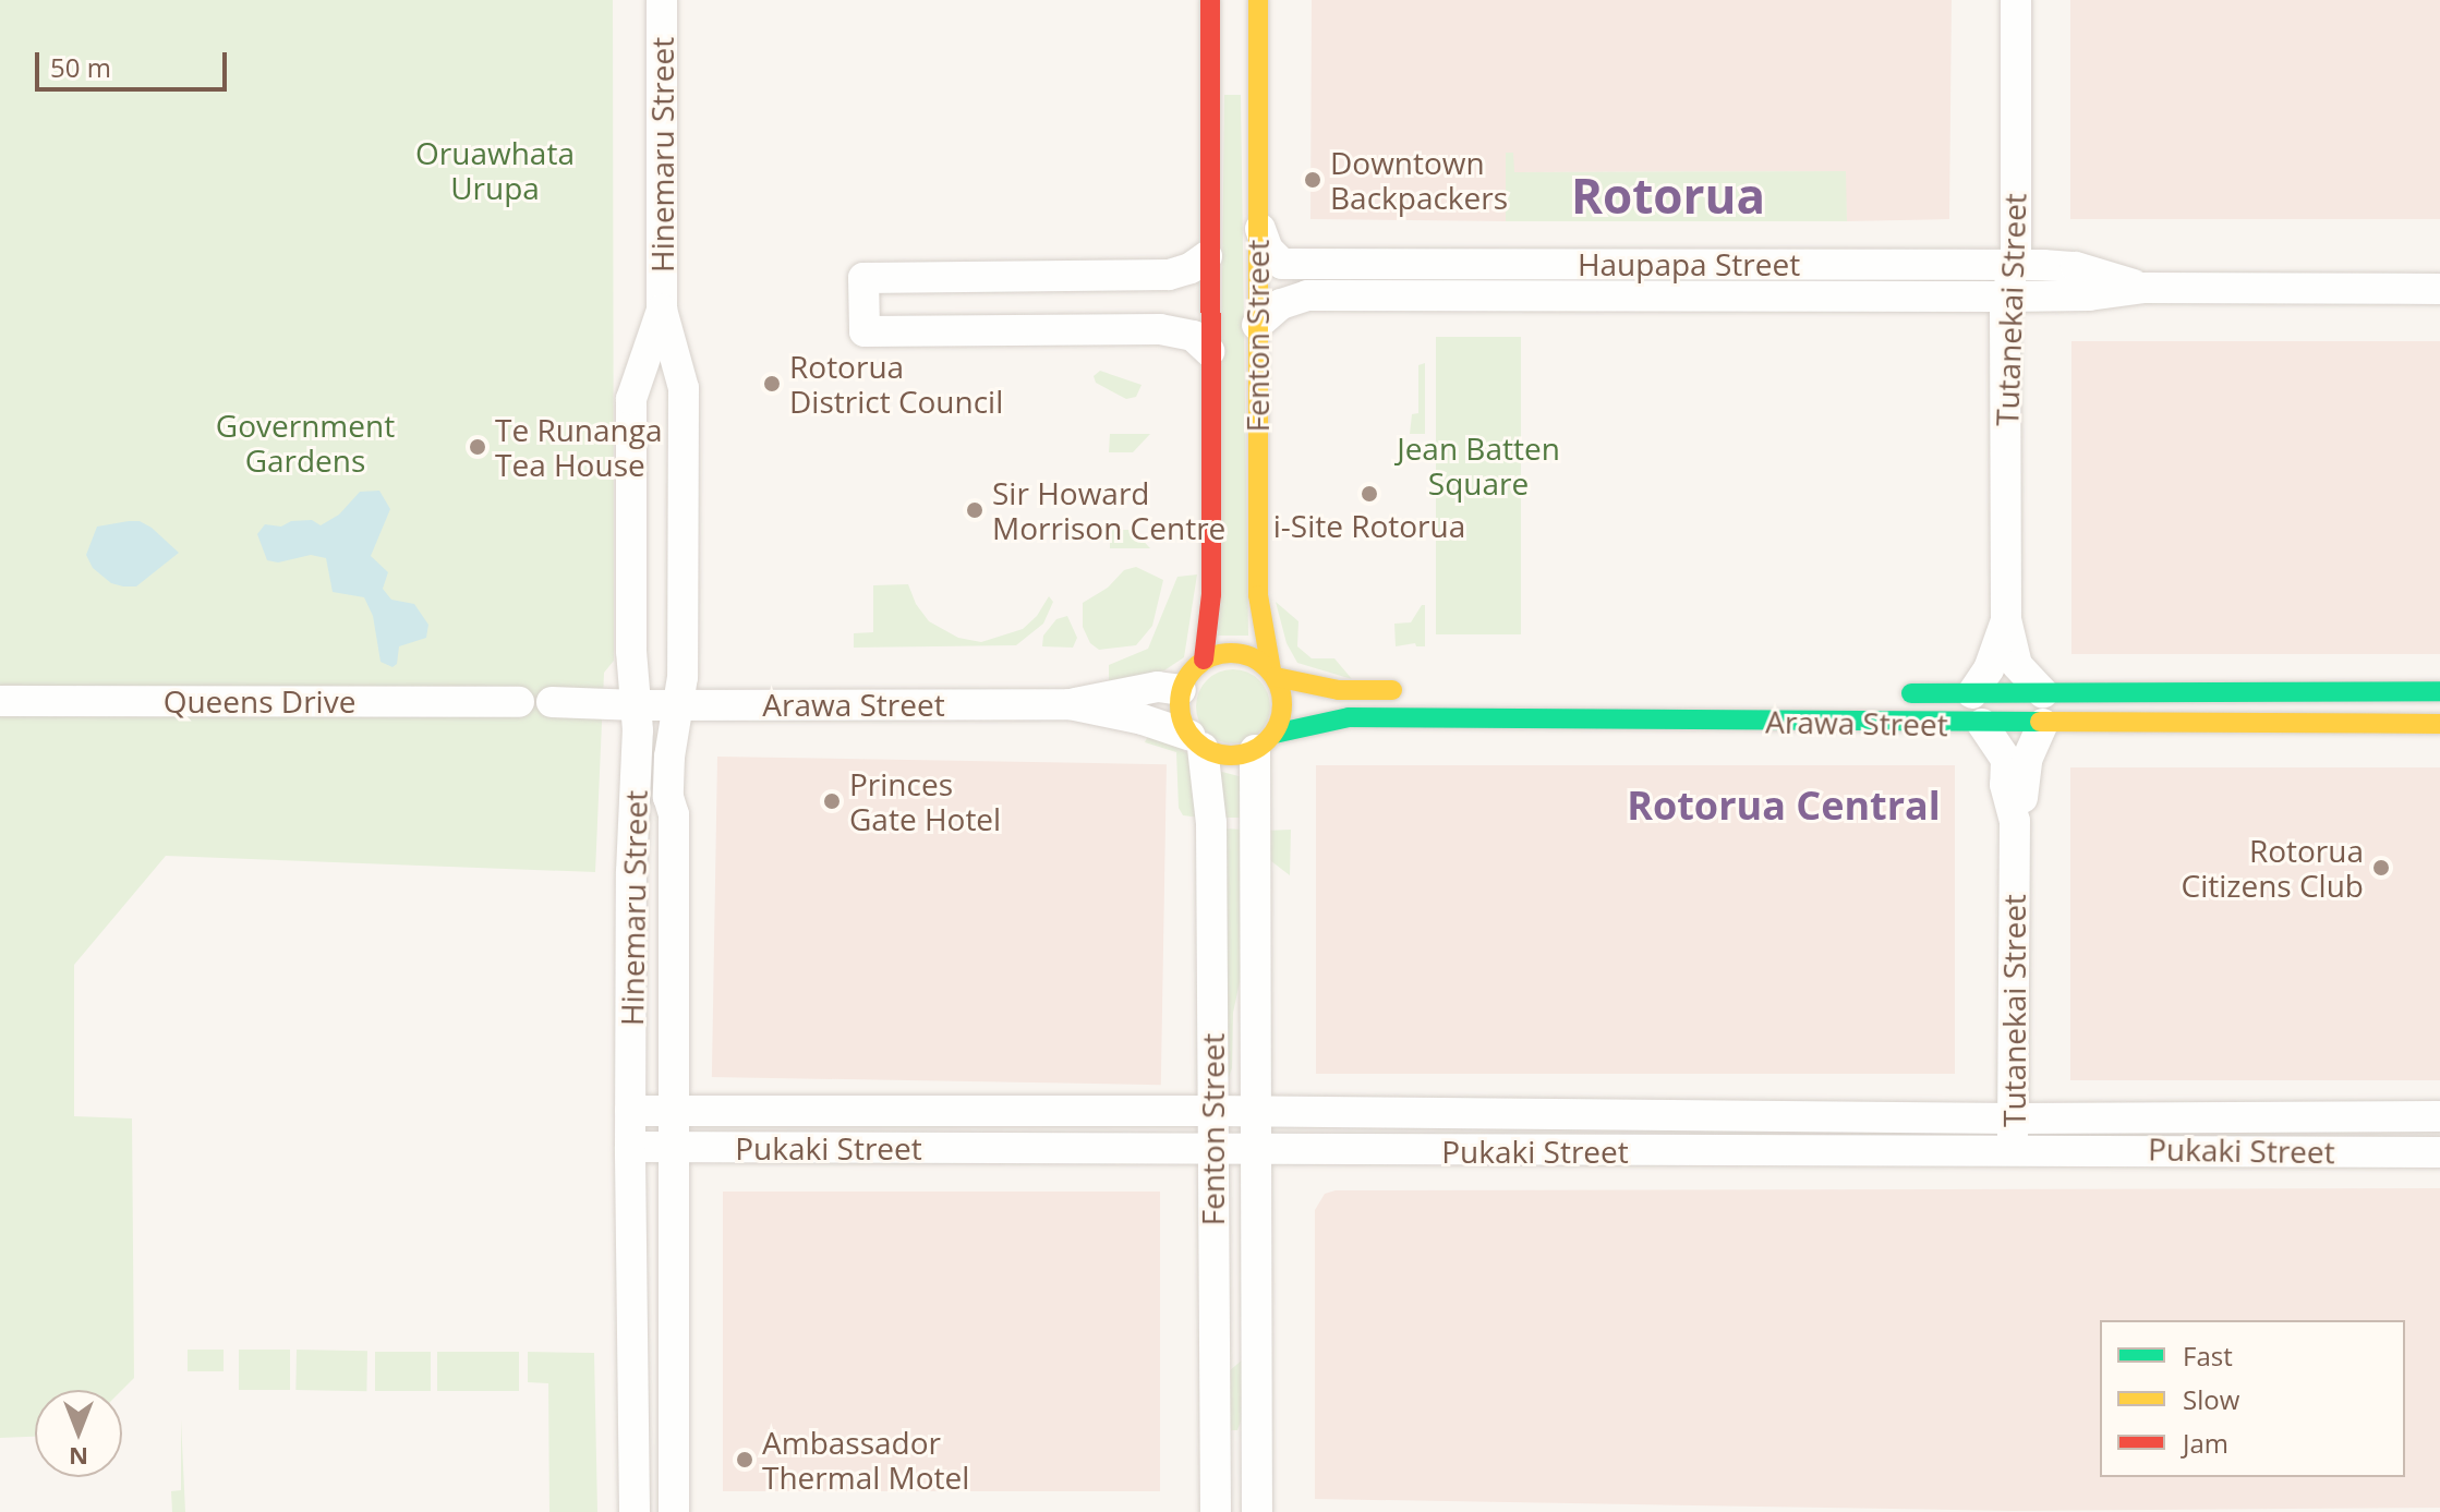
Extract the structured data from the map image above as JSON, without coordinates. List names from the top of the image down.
{
  "streets": {
    "main road": ["Fenton Street", "Arawa Street"],
    "street": [
      "Hinemaru Street",
      "Haupapa Street",
      "Tutanekai Street",
      "Queens Drive",
      "Pukaki Street"
    ]
  },
  "crossings": [
    ["Hinemaru Street", "Arawa Street"],
    ["Hinemaru Street", "Pukaki Street"],
    ["Haupapa Street", "Tutanekai Street"],
    ["Haupapa Street", "Fenton Street"],
    ["Tutanekai Street", "Arawa Street"],
    ["Tutanekai Street", "Pukaki Street"],
    ["Fenton Street", "Arawa Street"],
    ["Fenton Street", "Pukaki Street"]
  ],
  "districts": ["Rotorua", "Rotorua Central"],
  "parks": ["Oruawhata Urupa", "Government Gardens", "Jean Batten Square"],
  "places": [
    "Downtown Backpackers",
    "Rotorua District Council",
    "Te Runanga Tea House",
    "i-Site Rotorua",
    "Sir Howard Morrison Centre",
    "Princes Gate Hotel",
    "Rotorua Citizens Club",
    "Ambassador Thermal Motel"
  ],
  "legend": ["Fast", "Slow", "Jam"],
  "scale_bar": "50 m",
  "north": "bottom"
}
